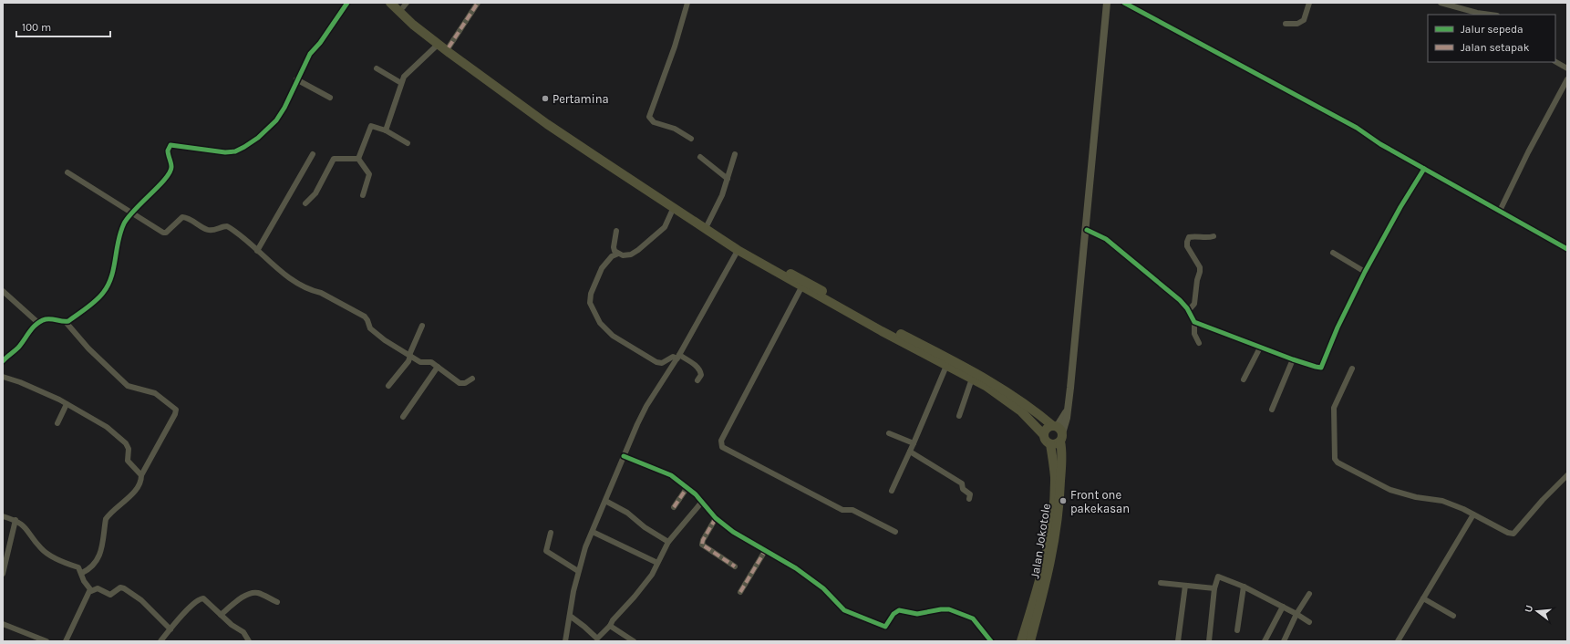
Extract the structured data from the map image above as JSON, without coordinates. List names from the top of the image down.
{
  "streets": {
    "highway": ["Jalan Jokotole"]
  },
  "places": ["Pertamina", "Front one pakekasan"],
  "legend": ["Jalur sepeda", "Jalan setapak"],
  "scale_bar": "100 m",
  "north": "left"
}
